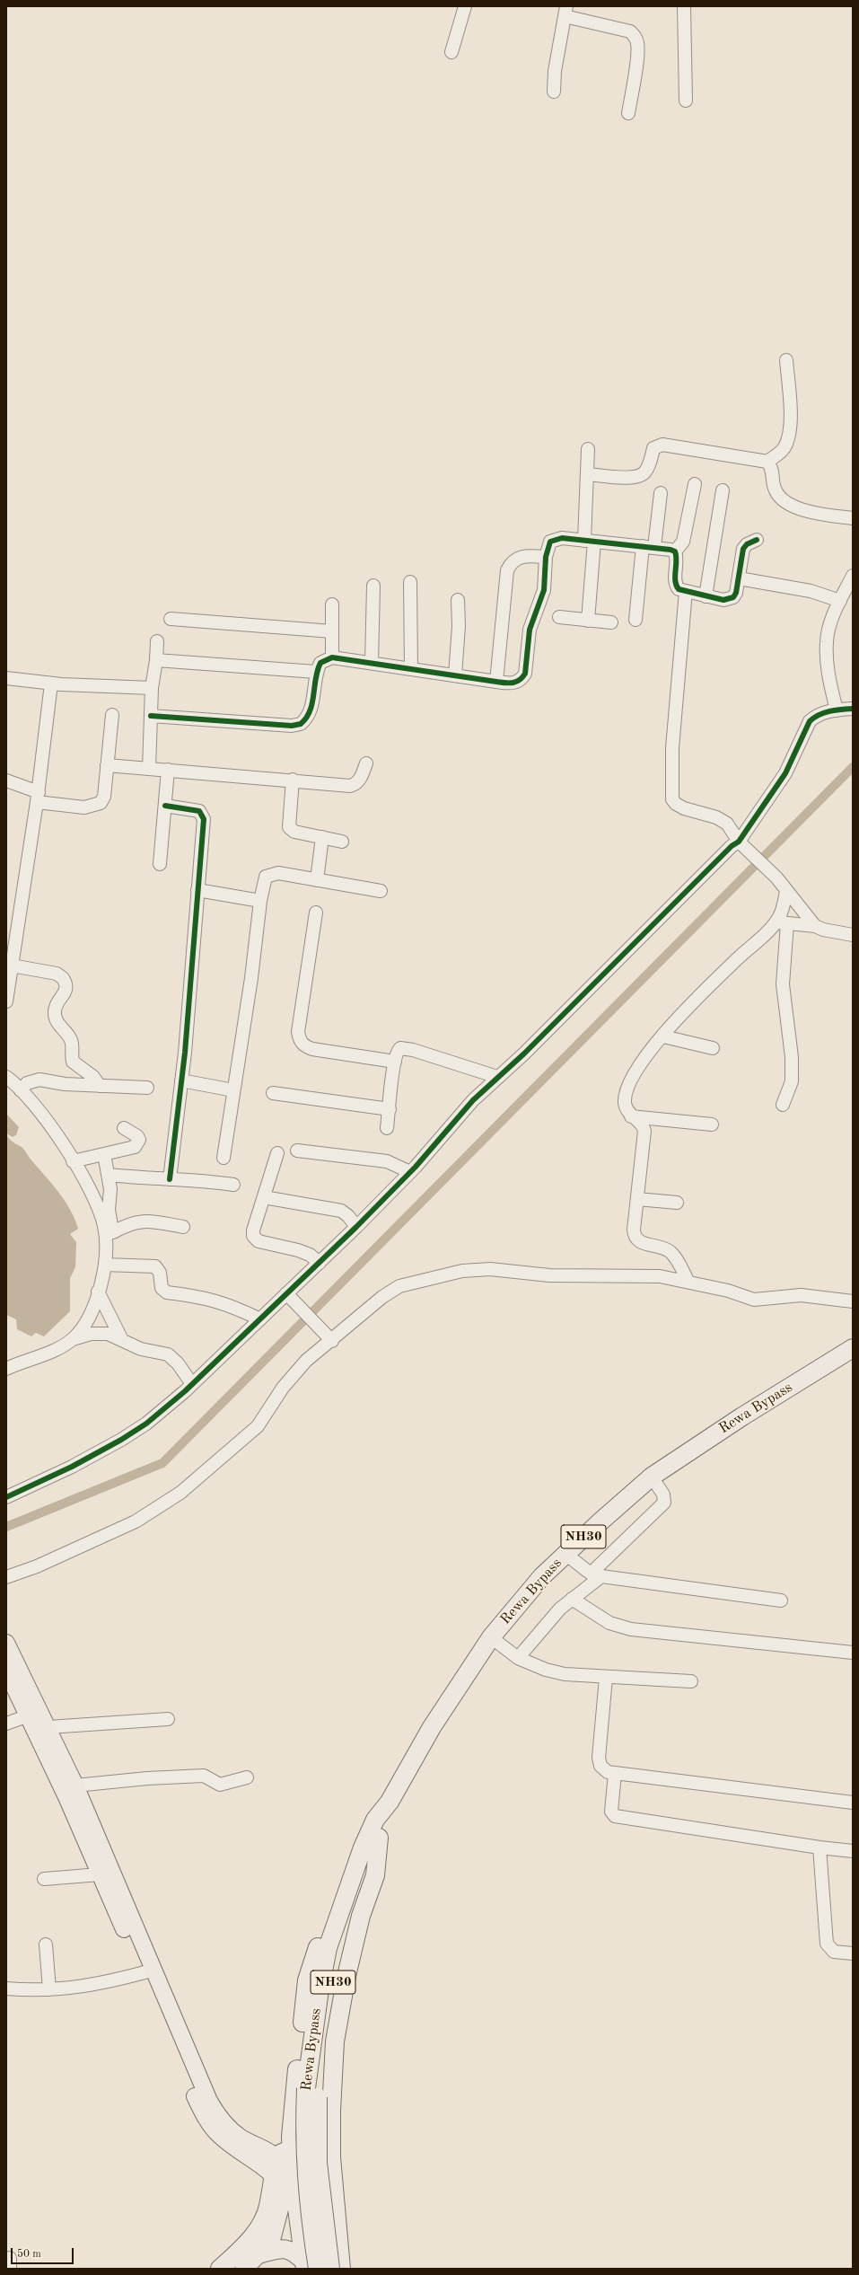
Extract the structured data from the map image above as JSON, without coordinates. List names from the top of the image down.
{
  "streets": {
    "highway": ["Rewa Bypass", "NH30"]
  },
  "scale_bar": "50 m"
}
